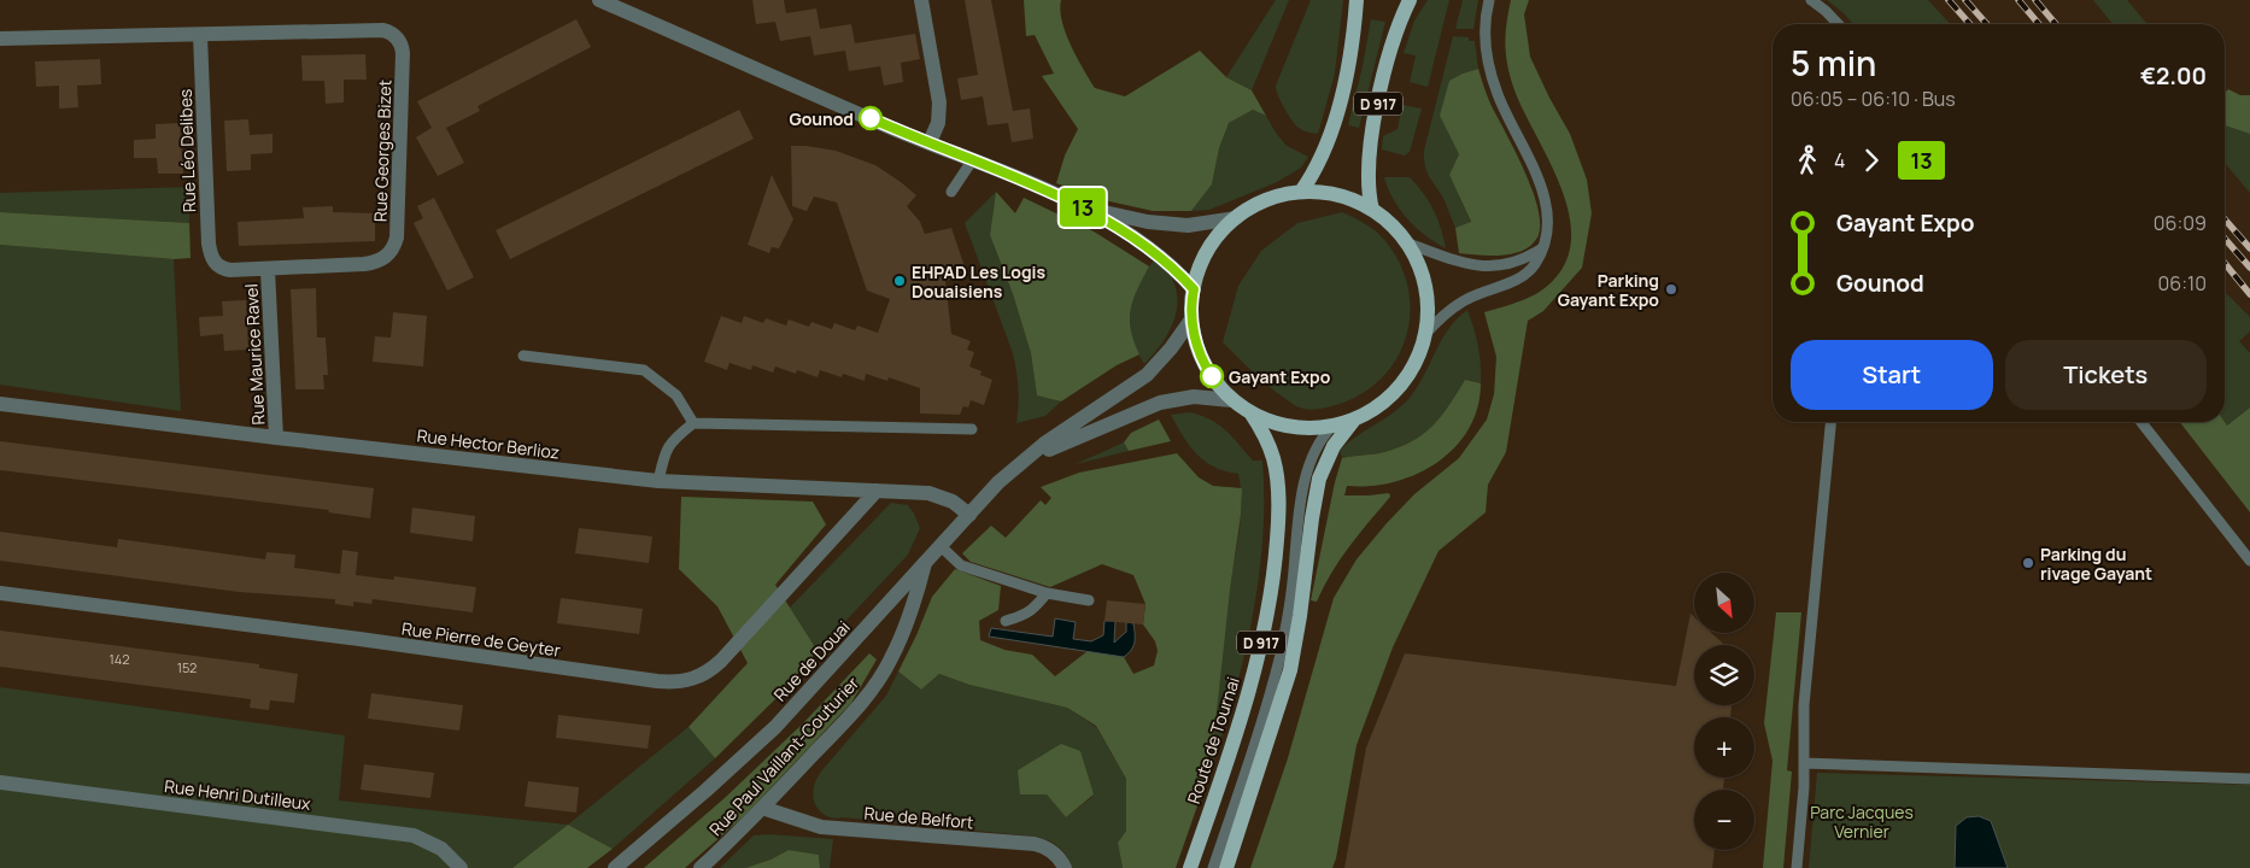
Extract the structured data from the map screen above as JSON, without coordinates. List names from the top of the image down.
{
  "streets": {
    "main road": ["D 917", "Route de Tournai"],
    "street": [
      "Rue Léo Delibes",
      "Rue Georges Bizet",
      "Rue Maurice Ravel",
      "Rue Hector Berlioz",
      "Rue Pierre de Geyter",
      "Rue de Douai",
      "Rue Paul Vaillant-Couturier",
      "Rue Henri Dutilleux",
      "Rue de Belfort"
    ]
  },
  "crossings": [
    ["Rue Léo Delibes", "Rue Georges Bizet"],
    ["Rue Léo Delibes", "Rue Maurice Ravel"],
    ["Rue Georges Bizet", "Rue Maurice Ravel"],
    ["Rue Maurice Ravel", "Rue Hector Berlioz"],
    ["Rue Hector Berlioz", "Rue Pierre de Geyter"],
    ["Rue Hector Berlioz", "Rue de Douai"],
    ["Rue de Douai", "Rue Paul Vaillant-Couturier"],
    ["Rue Paul Vaillant-Couturier", "Rue de Belfort"]
  ],
  "parks": ["Parc Jacques Vernier"],
  "places": [
    "Gounod",
    "EHPAD Les Logis Douaisiens",
    "Parking Gayant Expo",
    "Gayant Expo",
    "Parking du rivage Gayant"
  ],
  "lines": ["bus line 13"],
  "house_numbers": ["142", "152"],
  "north": "bottom right",
  "page": {
    "on_map": "13",
    "heading": ["5 min", "06:05 – 06:10 · Bus", "€2.00"],
    "legs": ["4", "13"],
    "list": [
      {
        "name": "Gayant Expo",
        "value": "06:09"
      },
      {
        "name": "Gounod",
        "value": "06:10"
      }
    ],
    "buttons": ["Start", "Tickets"],
    "map_buttons": ["+", "−"]
  }
}
